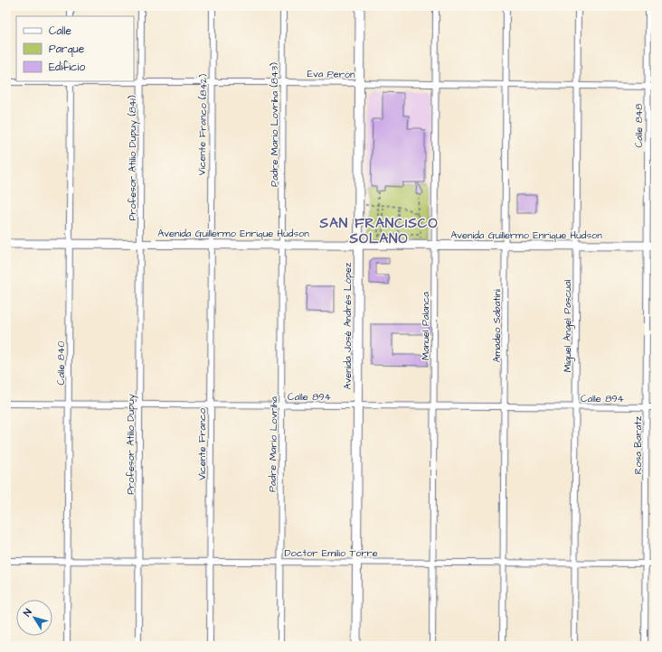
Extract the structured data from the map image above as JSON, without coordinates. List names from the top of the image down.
{
  "streets": {
    "street": [
      "Eva Perón",
      "Vicente Franco (842)",
      "Padre Mario Lovriha (843)",
      "Calle 848",
      "Profesor Atilio Dupuy (841)",
      "Avenida Guillermo Enrique Hudson",
      "Avenida José Andrés López",
      "Manuel Palanca",
      "Amadeo Sabatini",
      "Miguel Ángel Pascual",
      "Calle 840",
      "Calle 894",
      "Profesor Atilio Dupuy",
      "Vicente Franco",
      "Padre Mario Lovriha",
      "Rosa Baratz",
      "Doctor Emilio Torre"
    ]
  },
  "crossings": [
    ["Eva Perón", "Vicente Franco (842)"],
    ["Eva Perón", "Padre Mario Lovriha (843)"],
    ["Eva Perón", "Calle 848"],
    ["Eva Perón", "Profesor Atilio Dupuy (841)"],
    ["Eva Perón", "Avenida José Andrés López"],
    ["Eva Perón", "Manuel Palanca"],
    ["Eva Perón", "Amadeo Sabatini"],
    ["Eva Perón", "Miguel Ángel Pascual"],
    ["Eva Perón", "Calle 840"],
    ["Vicente Franco (842)", "Avenida Guillermo Enrique Hudson"],
    ["Vicente Franco (842)", "Vicente Franco"],
    ["Padre Mario Lovriha (843)", "Avenida Guillermo Enrique Hudson"],
    ["Padre Mario Lovriha (843)", "Padre Mario Lovriha"],
    ["Calle 848", "Avenida Guillermo Enrique Hudson"],
    ["Calle 848", "Rosa Baratz"],
    ["Profesor Atilio Dupuy (841)", "Avenida Guillermo Enrique Hudson"],
    ["Profesor Atilio Dupuy (841)", "Profesor Atilio Dupuy"],
    ["Avenida Guillermo Enrique Hudson", "Avenida José Andrés López"],
    ["Avenida Guillermo Enrique Hudson", "Manuel Palanca"],
    ["Avenida Guillermo Enrique Hudson", "Amadeo Sabatini"],
    ["Avenida Guillermo Enrique Hudson", "Miguel Ángel Pascual"],
    ["Avenida Guillermo Enrique Hudson", "Calle 840"],
    ["Avenida Guillermo Enrique Hudson", "Profesor Atilio Dupuy"],
    ["Avenida Guillermo Enrique Hudson", "Vicente Franco"],
    ["Avenida Guillermo Enrique Hudson", "Padre Mario Lovriha"],
    ["Avenida Guillermo Enrique Hudson", "Rosa Baratz"],
    ["Avenida José Andrés López", "Calle 894"],
    ["Avenida José Andrés López", "Doctor Emilio Torre"],
    ["Manuel Palanca", "Calle 894"],
    ["Manuel Palanca", "Doctor Emilio Torre"],
    ["Amadeo Sabatini", "Calle 894"],
    ["Amadeo Sabatini", "Doctor Emilio Torre"],
    ["Miguel Ángel Pascual", "Calle 894"],
    ["Miguel Ángel Pascual", "Doctor Emilio Torre"],
    ["Calle 840", "Calle 894"],
    ["Calle 840", "Doctor Emilio Torre"],
    ["Calle 894", "Profesor Atilio Dupuy"],
    ["Calle 894", "Vicente Franco"],
    ["Calle 894", "Padre Mario Lovriha"],
    ["Calle 894", "Rosa Baratz"],
    ["Profesor Atilio Dupuy", "Doctor Emilio Torre"],
    ["Vicente Franco", "Doctor Emilio Torre"],
    ["Padre Mario Lovriha", "Doctor Emilio Torre"],
    ["Rosa Baratz", "Doctor Emilio Torre"]
  ],
  "districts": ["SAN FRANCISCO SOLANO"],
  "legend": ["Calle", "Parque", "Edificio"],
  "north": "top left"
}
